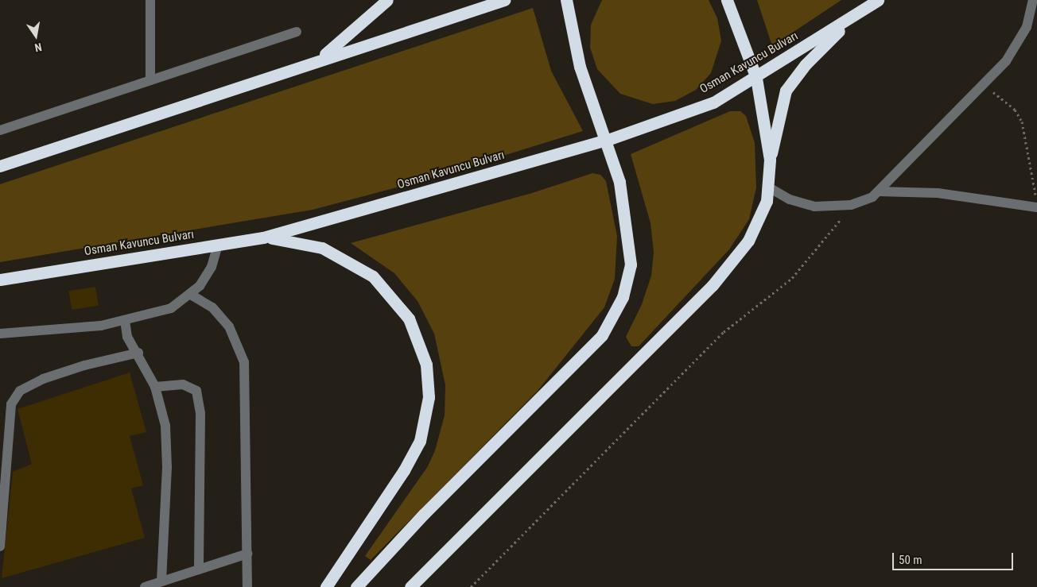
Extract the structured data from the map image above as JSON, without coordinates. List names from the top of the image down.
{
  "streets": {
    "highway": ["Osman Kavuncu Bulvarı"]
  },
  "scale_bar": "50 m",
  "north": "bottom"
}
